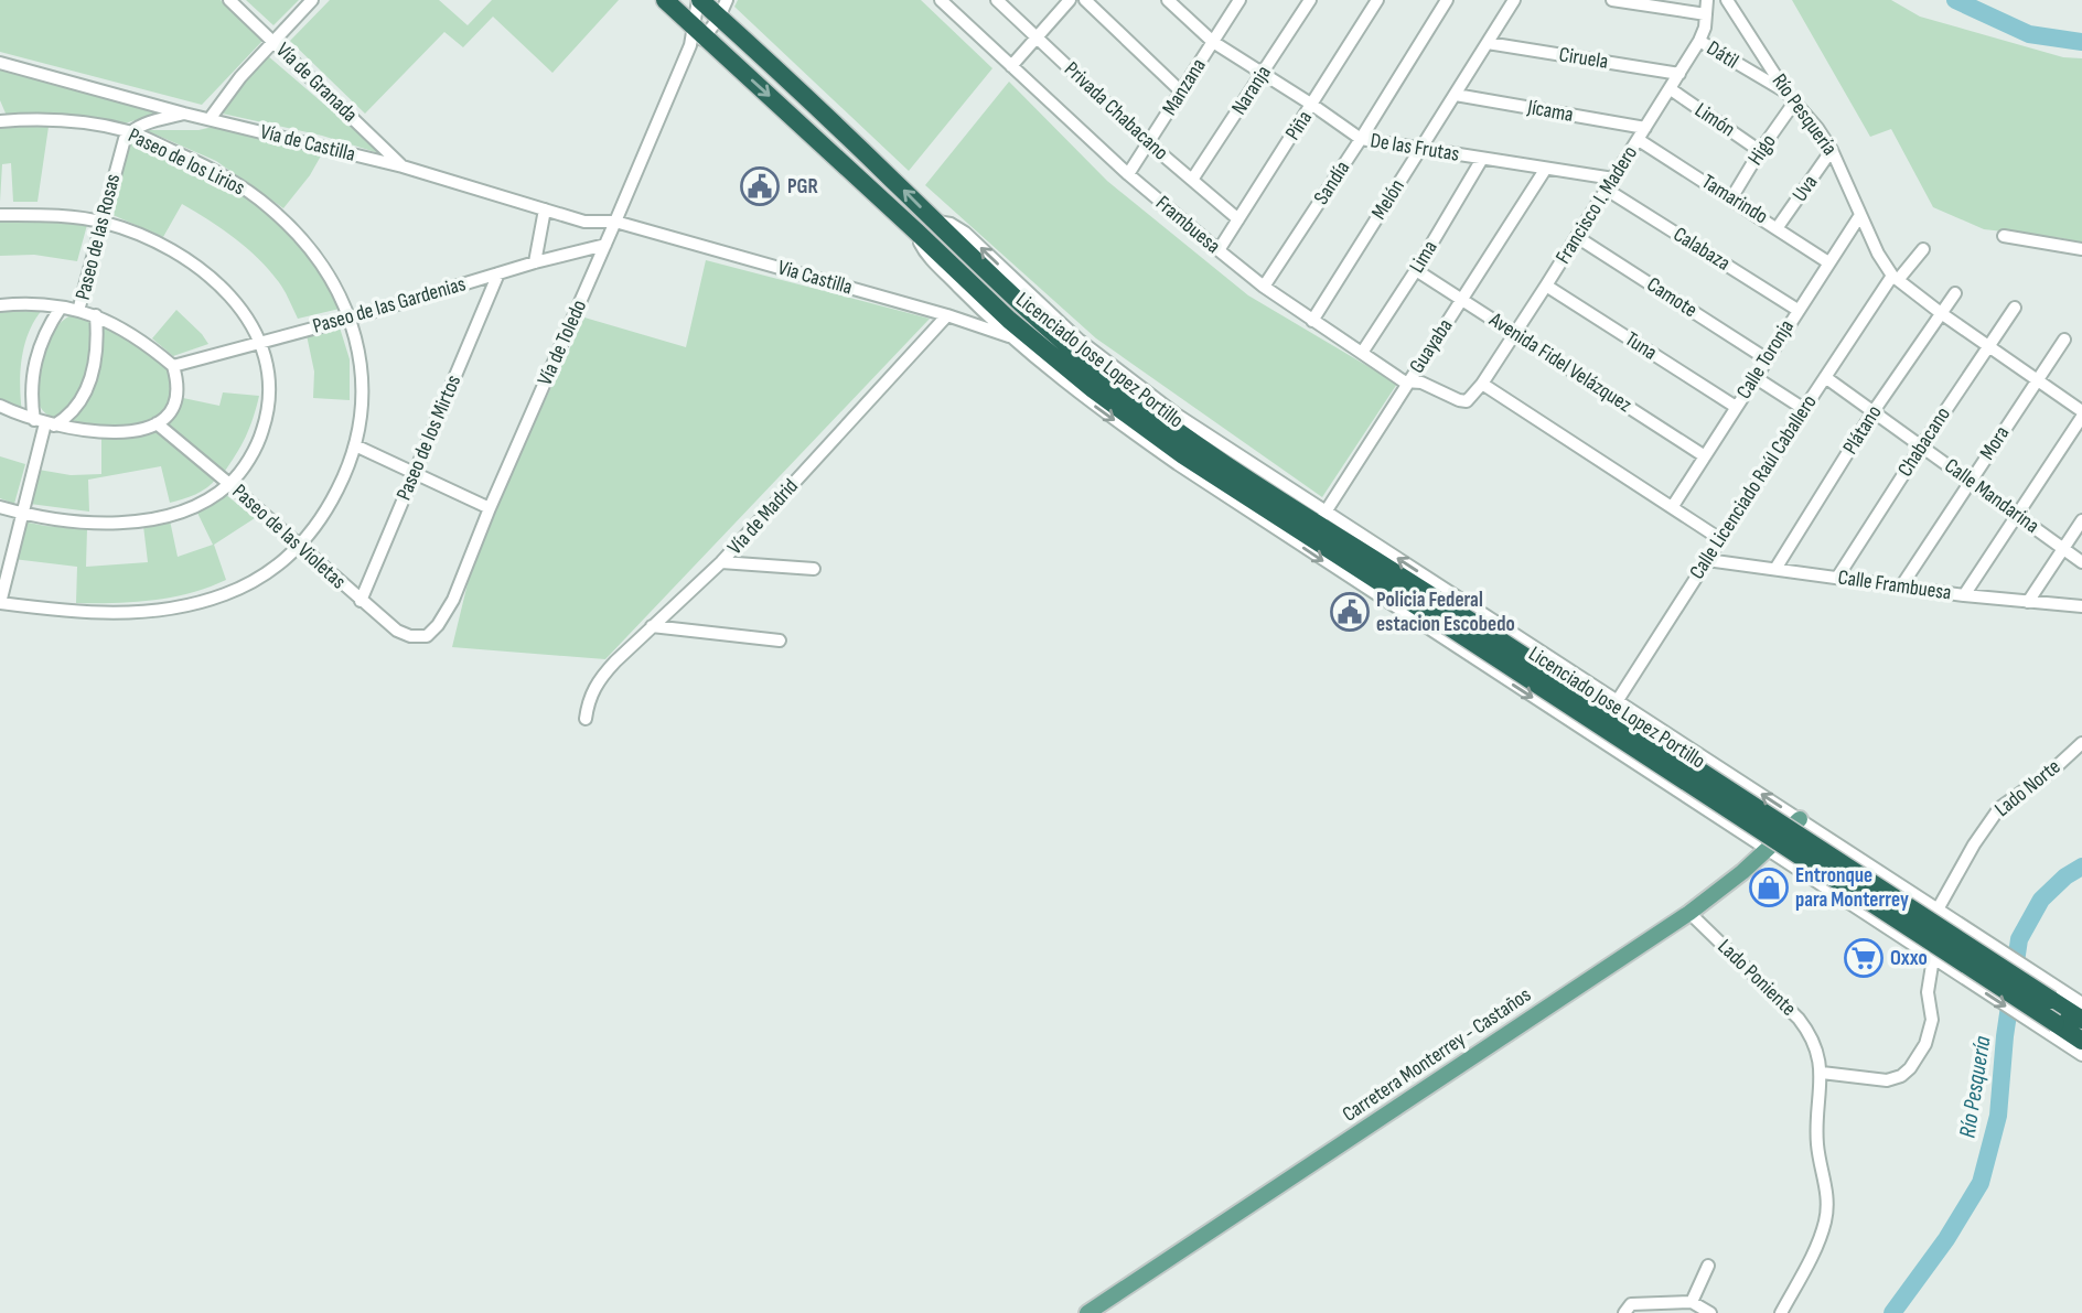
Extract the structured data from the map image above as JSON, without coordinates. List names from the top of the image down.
{
  "streets": {
    "highway": ["Licenciado Jose Lopez Portillo"],
    "main road": ["Carretera Monterrey - Castaños"],
    "street": [
      "Dátil",
      "Ciruela",
      "Vía de Granada",
      "Manzana",
      "Naranja",
      "Privada Chabacano",
      "Jícama",
      "Río Pesquería",
      "Limón",
      "Piña",
      "Vía de Castilla",
      "De las Frutas",
      "Higo",
      "Paseo de los Lirios",
      "Sandía",
      "Uva",
      "Melón",
      "Tamarindo",
      "Francisco I. Madero",
      "Frambuesa",
      "Paseo de las Rosas",
      "Calabaza",
      "Lima",
      "Via Castilla",
      "Camote",
      "Paseo de las Gardenias",
      "Vía de Toledo",
      "Guayaba",
      "Tuna",
      "Calle Toronja",
      "Avenida Fidel Velázquez",
      "Plátano",
      "Paseo de los Mirtos",
      "Chabacano",
      "Mora",
      "Calle Licenciado Raúl Caballero",
      "Calle Mandarina",
      "Vía de Madrid",
      "Paseo de las Violetas",
      "Calle Frambuesa",
      "Lado Norte",
      "Lado Poniente"
    ]
  },
  "crossings": [
    ["Dátil", "Río Pesquería"],
    ["Dátil", "Francisco I. Madero"],
    ["Ciruela", "Melón"],
    ["Ciruela", "Francisco I. Madero"],
    ["Vía de Granada", "Vía de Castilla"],
    ["Manzana", "Privada Chabacano"],
    ["Manzana", "De las Frutas"],
    ["Manzana", "Frambuesa"],
    ["Naranja", "Privada Chabacano"],
    ["Naranja", "De las Frutas"],
    ["Privada Chabacano", "Piña"],
    ["Jícama", "Melón"],
    ["Jícama", "Francisco I. Madero"],
    ["Río Pesquería", "Higo"],
    ["Río Pesquería", "Uva"],
    ["Río Pesquería", "Calle Toronja"],
    ["Río Pesquería", "Calle Licenciado Raúl Caballero"],
    ["Limón", "Higo"],
    ["Limón", "Francisco I. Madero"],
    ["Piña", "De las Frutas"],
    ["Piña", "Frambuesa"],
    ["Vía de Castilla", "Via Castilla"],
    ["Vía de Castilla", "Vía de Toledo"],
    ["De las Frutas", "Sandía"],
    ["De las Frutas", "Melón"],
    ["De las Frutas", "Francisco I. Madero"],
    ["De las Frutas", "Calabaza"],
    ["De las Frutas", "Lima"],
    ["De las Frutas", "Guayaba"],
    ["Higo", "Tamarindo"],
    ["Paseo de los Lirios", "Paseo de las Rosas"],
    ["Paseo de los Lirios", "Paseo de las Gardenias"],
    ["Paseo de los Lirios", "Paseo de las Violetas"],
    ["Sandía", "Frambuesa"],
    ["Uva", "Tamarindo"],
    ["Melón", "Frambuesa"],
    ["Tamarindo", "Francisco I. Madero"],
    ["Tamarindo", "Calle Toronja"],
    ["Francisco I. Madero", "Frambuesa"],
    ["Francisco I. Madero", "Calabaza"],
    ["Francisco I. Madero", "Camote"],
    ["Francisco I. Madero", "Tuna"],
    ["Francisco I. Madero", "Avenida Fidel Velázquez"],
    ["Frambuesa", "Lima"],
    ["Frambuesa", "Guayaba"],
    ["Calabaza", "Calle Toronja"],
    ["Lima", "Avenida Fidel Velázquez"],
    ["Via Castilla", "Vía de Toledo"],
    ["Via Castilla", "Licenciado Jose Lopez Portillo"],
    ["Via Castilla", "Vía de Madrid"],
    ["Camote", "Calle Toronja"],
    ["Paseo de las Gardenias", "Vía de Toledo"],
    ["Paseo de las Gardenias", "Paseo de los Mirtos"],
    ["Vía de Toledo", "Licenciado Jose Lopez Portillo"],
    ["Vía de Toledo", "Paseo de las Violetas"],
    ["Guayaba", "Licenciado Jose Lopez Portillo"],
    ["Guayaba", "Avenida Fidel Velázquez"],
    ["Tuna", "Calle Toronja"],
    ["Calle Toronja", "Avenida Fidel Velázquez"],
    ["Licenciado Jose Lopez Portillo", "Calle Licenciado Raúl Caballero"],
    ["Licenciado Jose Lopez Portillo", "Lado Norte"],
    ["Licenciado Jose Lopez Portillo", "Carretera Monterrey - Castaños"],
    ["Plátano", "Calle Mandarina"],
    ["Plátano", "Calle Frambuesa"],
    ["Paseo de los Mirtos", "Paseo de las Violetas"],
    ["Chabacano", "Calle Mandarina"],
    ["Chabacano", "Calle Frambuesa"],
    ["Mora", "Calle Mandarina"],
    ["Mora", "Calle Frambuesa"],
    ["Calle Licenciado Raúl Caballero", "Calle Mandarina"],
    ["Calle Licenciado Raúl Caballero", "Calle Frambuesa"],
    ["Lado Poniente", "Carretera Monterrey - Castaños"]
  ],
  "water": ["Río Pesquería"],
  "places": {
    "public building": ["PGR", "Policia Federal estacion Escobedo"],
    "shop": ["Entronque para Monterrey"],
    "supermarket": ["Oxxo"]
  }
}
